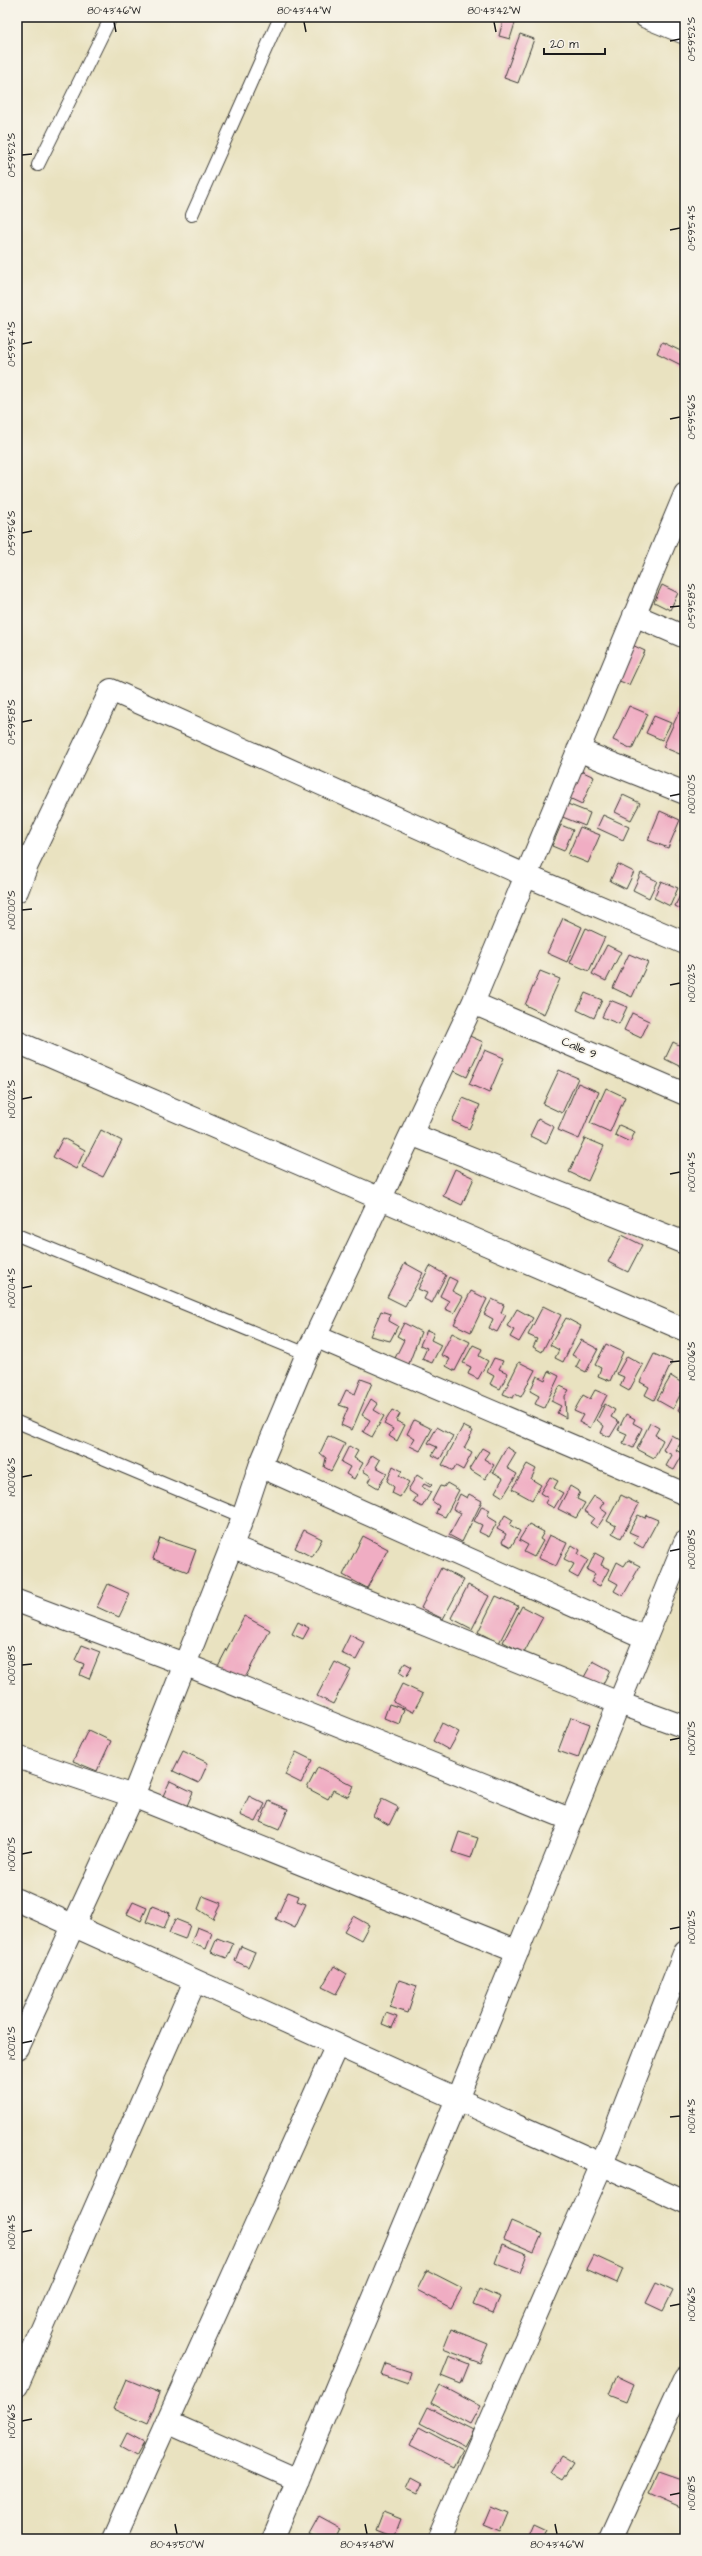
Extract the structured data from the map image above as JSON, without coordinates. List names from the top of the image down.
{
  "streets": {
    "street": ["Calle 9"]
  },
  "scale_bar": "20 m",
  "coordinates": [
    "80°43'46\"W",
    "80°43'44\"W",
    "80°43'42\"W",
    "0°59'52\"S",
    "0°59'54\"S",
    "0°59'56\"S",
    "0°59'58\"S",
    "1°00'00\"S",
    "1°00'02\"S",
    "1°00'04\"S",
    "1°00'06\"S",
    "1°00'08\"S",
    "1°00'10\"S",
    "1°00'12\"S",
    "1°00'14\"S",
    "1°00'16\"S",
    "1°00'18\"S",
    "80°43'50\"W",
    "80°43'48\"W"
  ]
}
